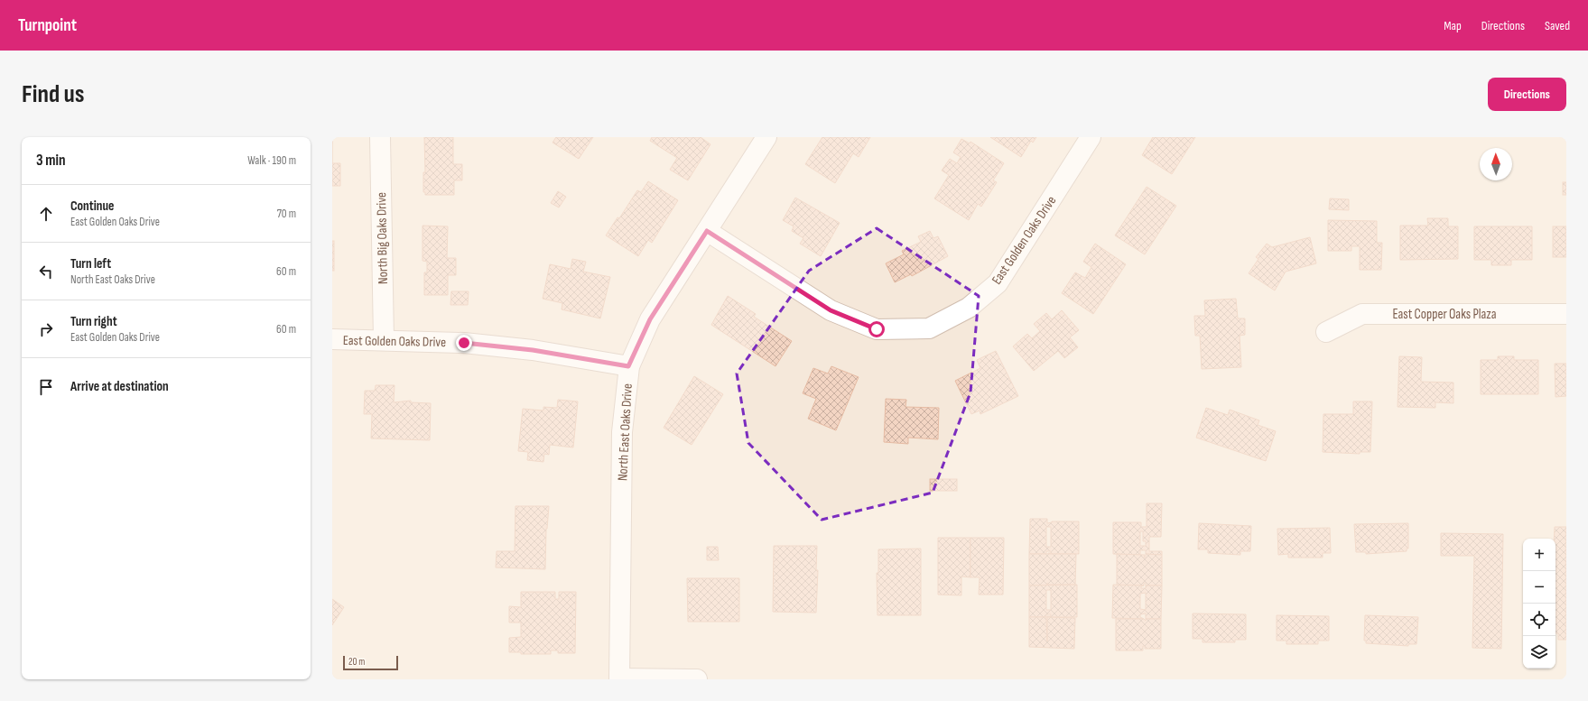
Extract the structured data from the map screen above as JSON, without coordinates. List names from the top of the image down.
{
  "streets": {
    "street": [
      "North Big Oaks Drive",
      "East Golden Oaks Drive",
      "East Copper Oaks Plaza",
      "North East Oaks Drive"
    ]
  },
  "crossings": [
    ["North Big Oaks Drive", "East Golden Oaks Drive"],
    ["East Golden Oaks Drive", "North East Oaks Drive"]
  ],
  "scale_bar": "20 m",
  "north": "top",
  "page": {
    "header": "Turnpoint",
    "nav": ["Map", "Directions", "Saved"],
    "buttons": "Directions",
    "title": "Find us",
    "heading": ["3 min", "Walk · 190 m"],
    "list": [
      ["Continue", "East Golden Oaks Drive", "70 m"],
      ["Turn left", "North East Oaks Drive", "60 m"],
      ["Turn right", "East Golden Oaks Drive", "60 m"],
      "Arrive at destination"
    ],
    "map_buttons": ["+", "−"],
    "scale": "20 m"
  }
}
